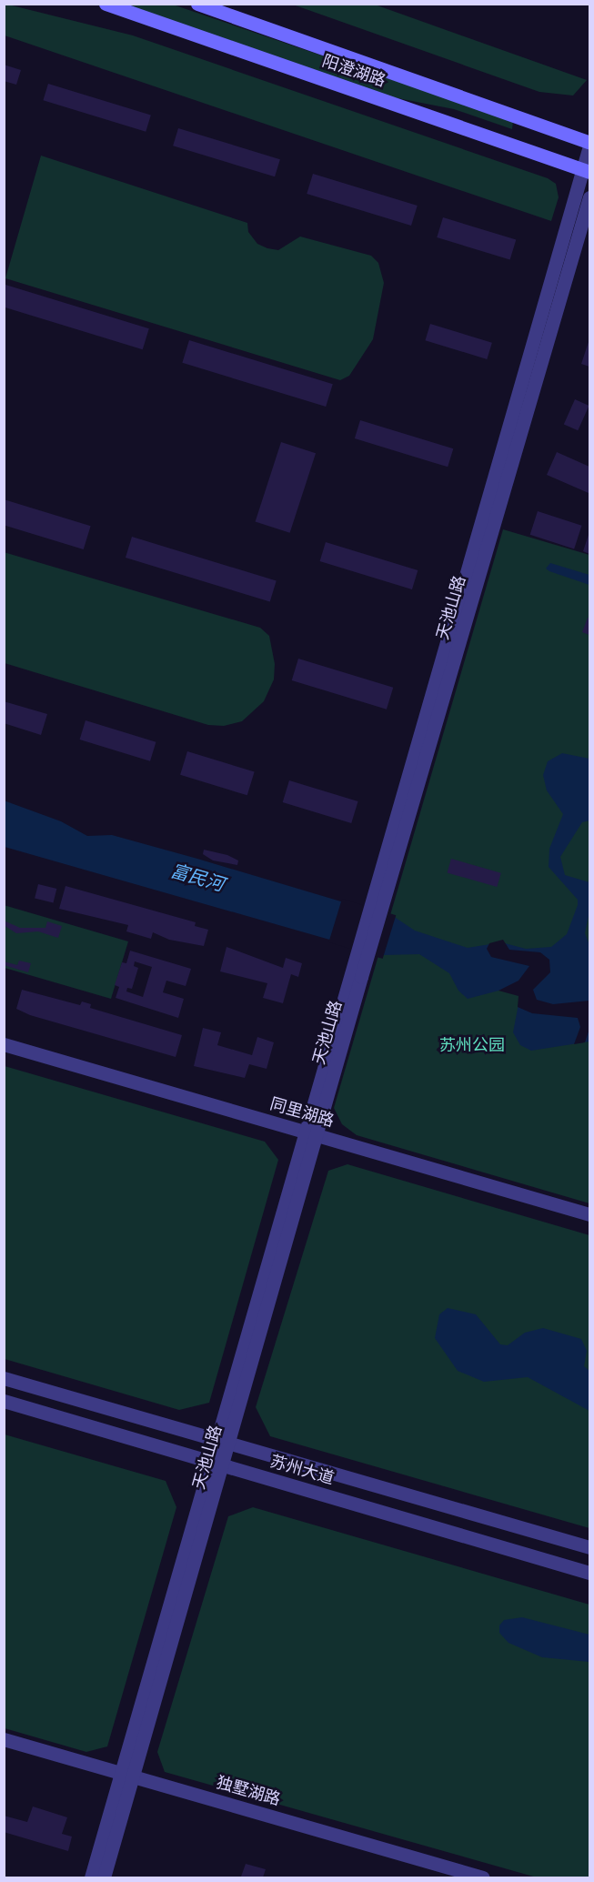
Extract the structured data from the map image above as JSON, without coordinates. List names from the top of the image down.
{
  "streets": {
    "main road": ["阳澄湖路"],
    "street": [
      "天池山路",
      "同里湖路",
      "苏州大道",
      "独墅湖路"
    ]
  },
  "crossings": [
    ["阳澄湖路", "天池山路"],
    ["天池山路", "同里湖路"],
    ["天池山路", "苏州大道"],
    ["天池山路", "独墅湖路"]
  ],
  "water": ["富民河"],
  "parks": ["苏州公园"]
}
